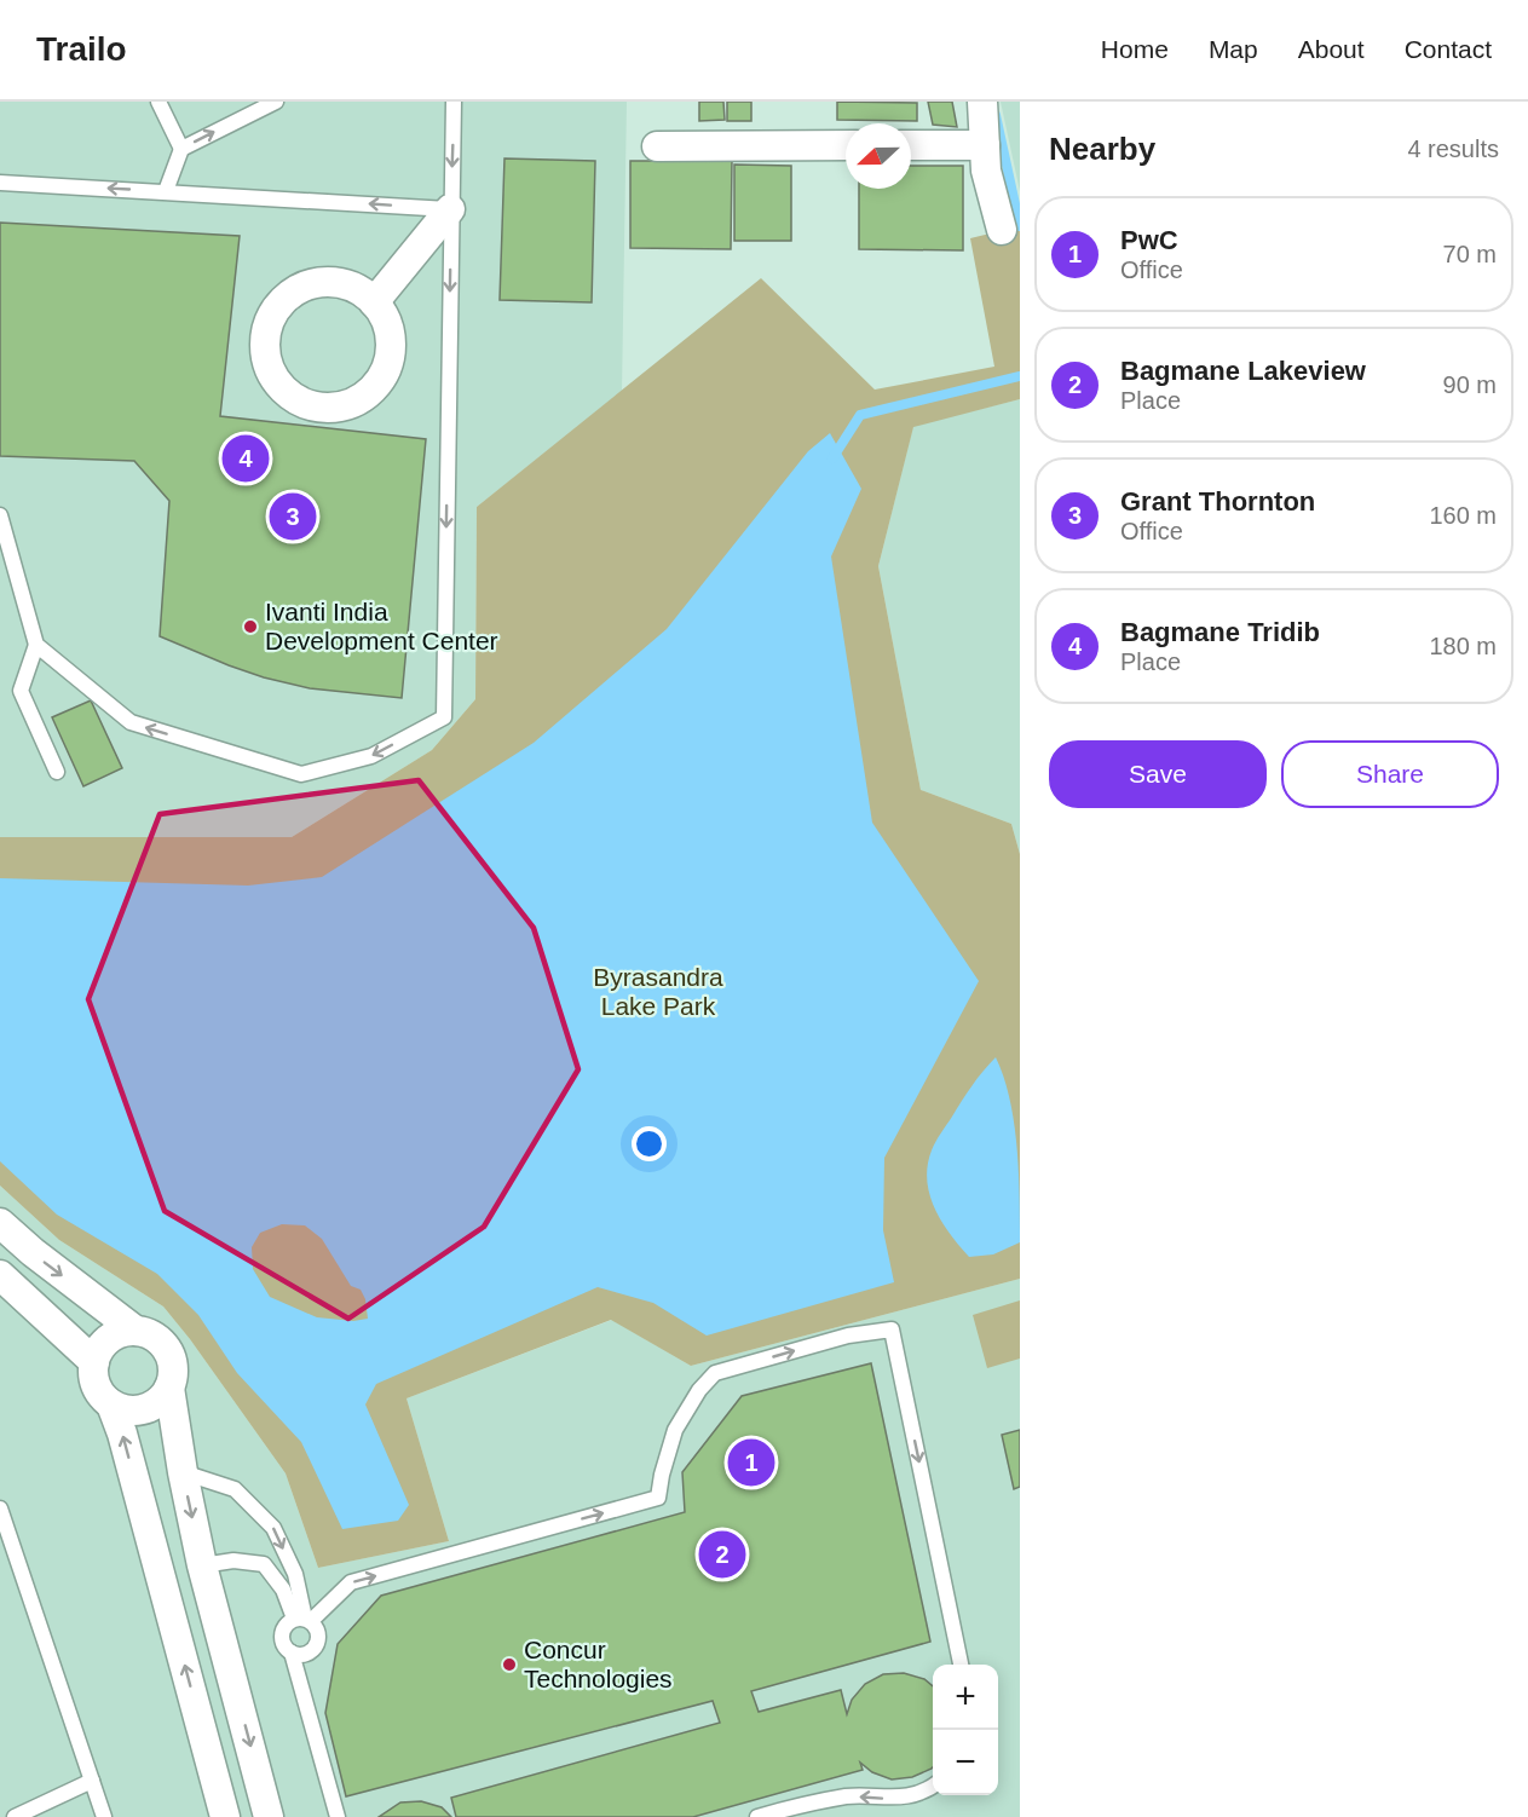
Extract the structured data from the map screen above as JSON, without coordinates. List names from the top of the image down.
{
  "parks": ["Byrasandra Lake Park"],
  "places": ["Ivanti India Development Center", "Concur Technologies"],
  "north": "left",
  "page": {
    "header": "Trailo",
    "nav": [
      "Home",
      "Map",
      "About",
      "Contact"
    ],
    "heading": ["Nearby", "4 results"],
    "list": [
      {
        "mark": "1",
        "name": "PwC",
        "note": "Office",
        "value": "70 m"
      },
      {
        "mark": "2",
        "name": "Bagmane Lakeview",
        "note": "Place",
        "value": "90 m"
      },
      {
        "mark": "3",
        "name": "Grant Thornton",
        "note": "Office",
        "value": "160 m"
      },
      {
        "mark": "4",
        "name": "Bagmane Tridib",
        "note": "Place",
        "value": "180 m"
      }
    ],
    "pins": [
      "4",
      "3",
      "1",
      "2"
    ],
    "buttons": ["Save", "Share"],
    "map_buttons": ["+", "−"]
  }
}
